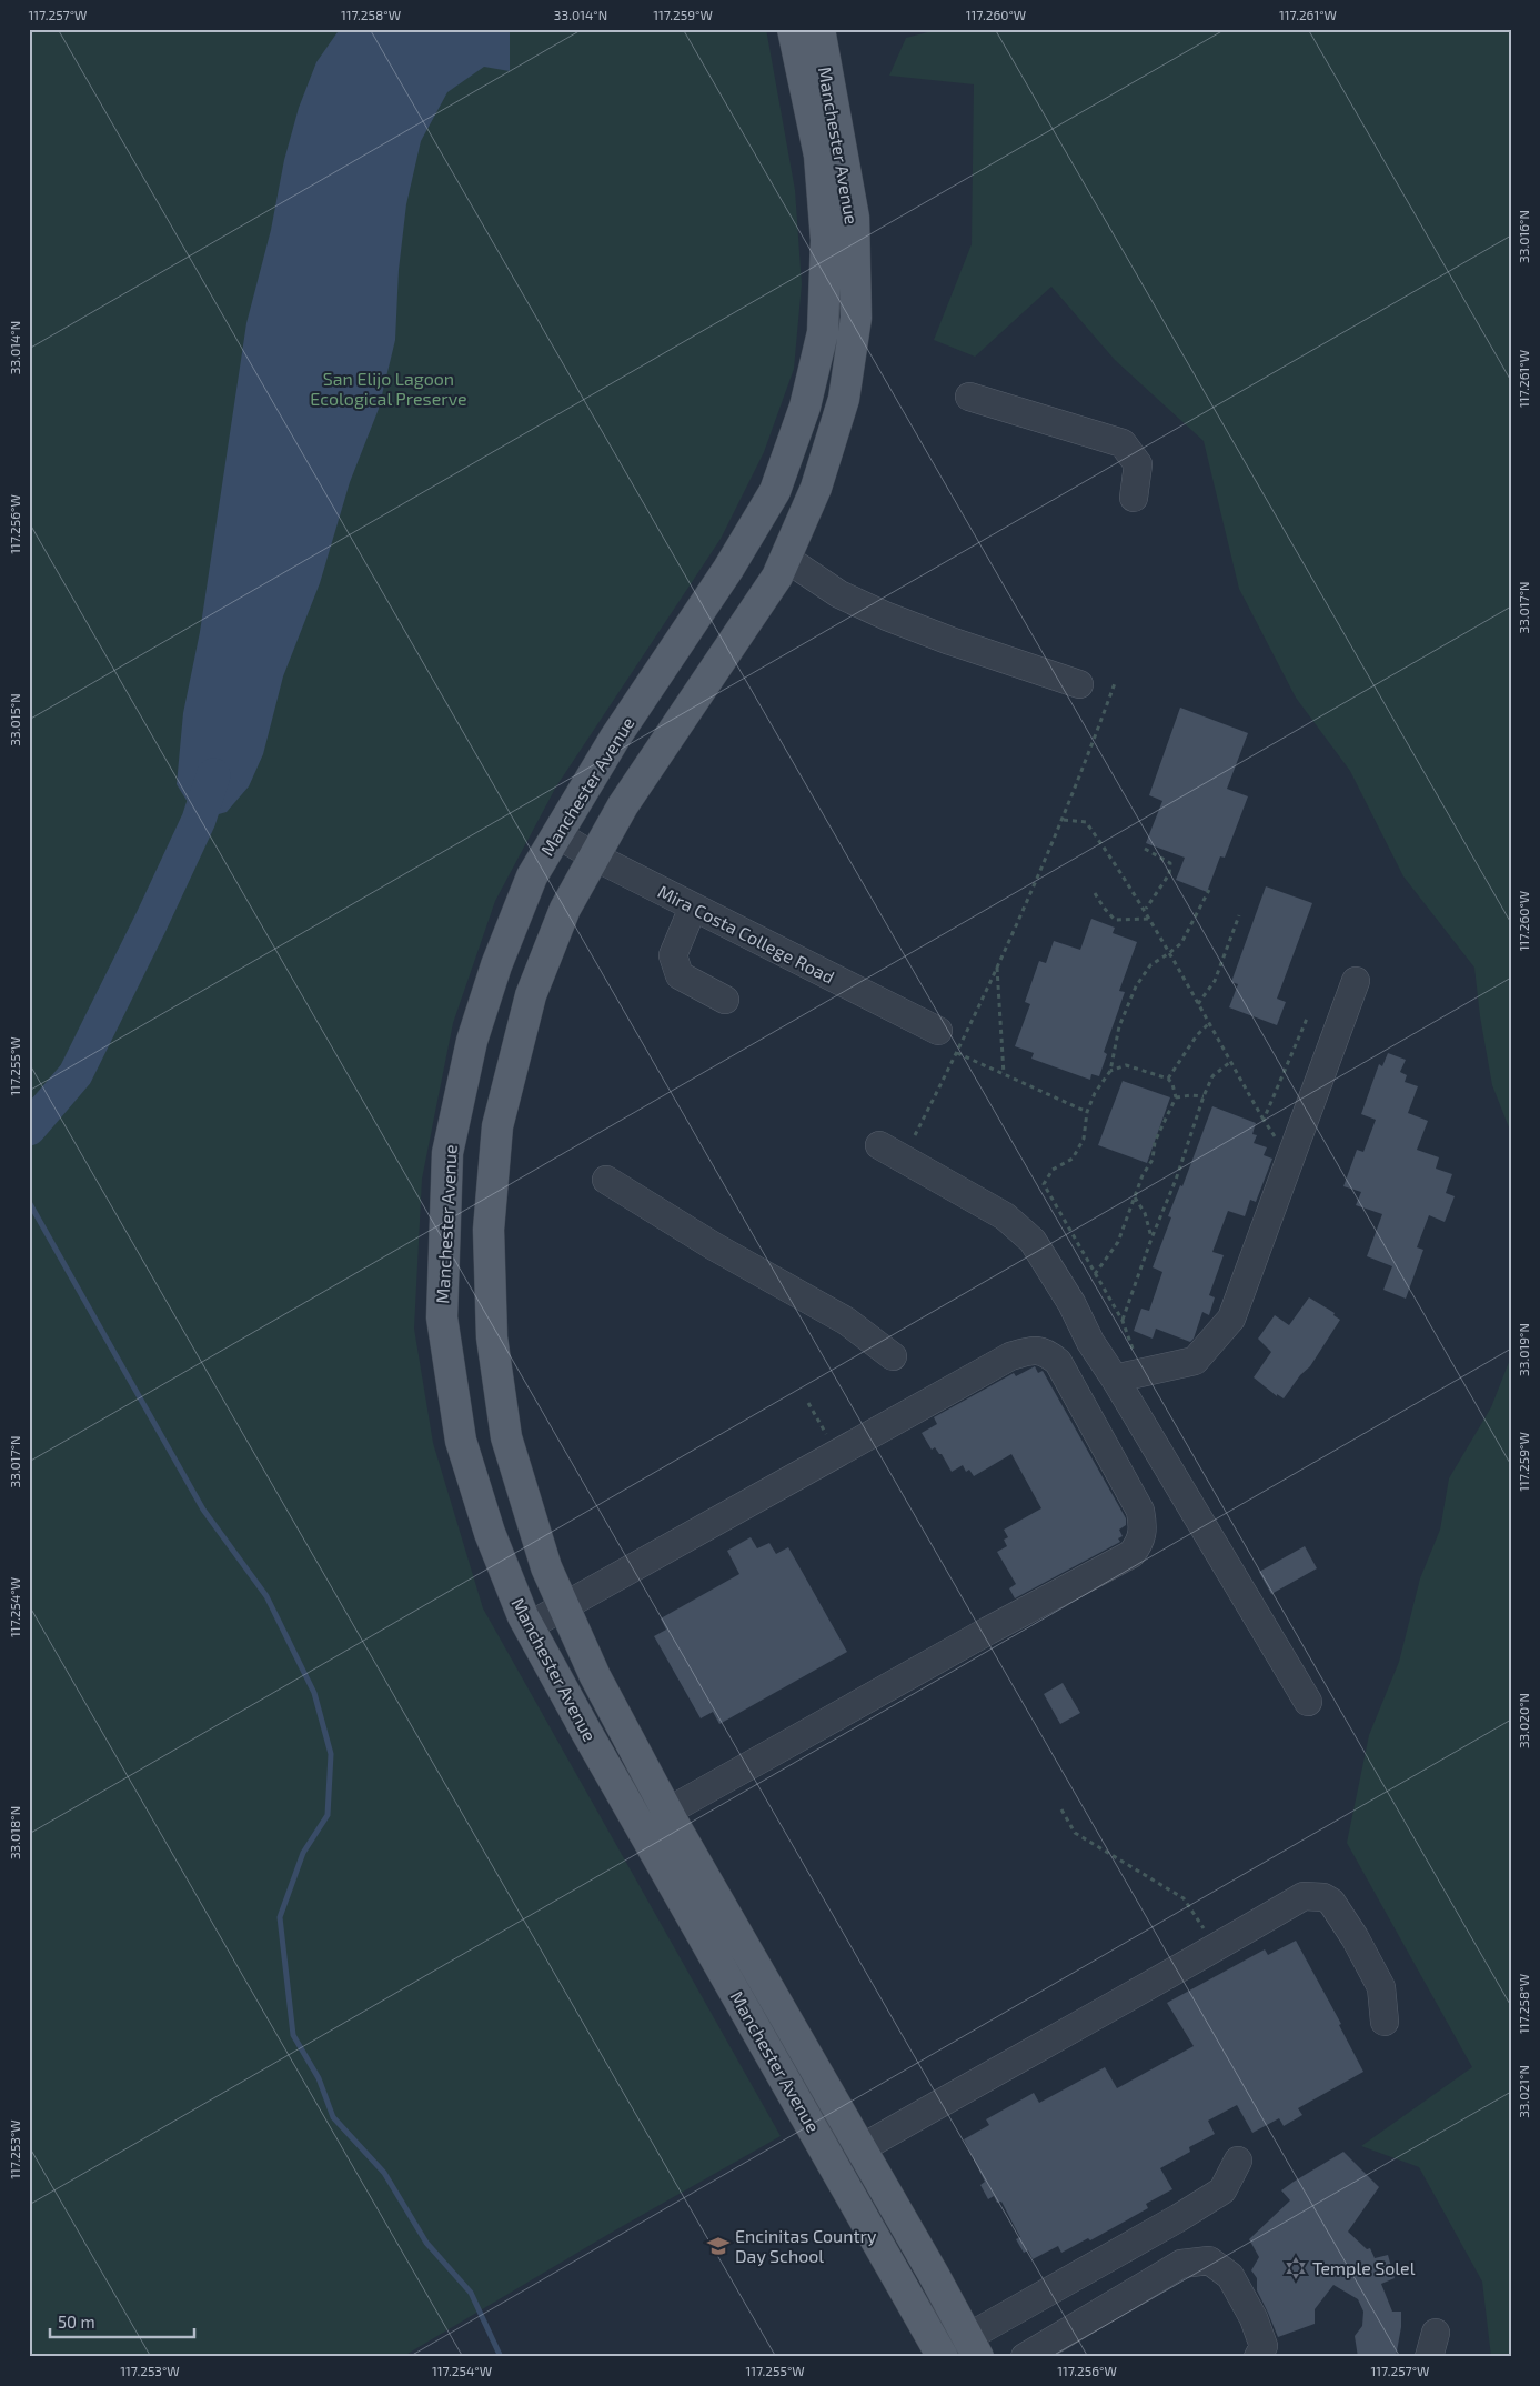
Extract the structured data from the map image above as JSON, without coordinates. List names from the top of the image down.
{
  "streets": {
    "main road": ["Manchester Avenue"],
    "street": ["Mira Costa College Road"]
  },
  "crossings": [
    ["Manchester Avenue", "Mira Costa College Road"]
  ],
  "parks": ["San Elijo Lagoon Ecological Preserve"],
  "places": {
    "school or university": ["Encinitas Country Day School"],
    "synagogue": ["Temple Solel"]
  },
  "scale_bar": "50 m",
  "coordinates": [
    "117.257°W",
    "117.258°W",
    "33.014°N",
    "117.259°W",
    "117.260°W",
    "117.261°W",
    "33.016°N",
    "117.256°W",
    "33.017°N",
    "33.015°N",
    "117.255°W",
    "33.019°N",
    "117.254°W",
    "33.020°N",
    "33.018°N",
    "33.021°N",
    "117.253°W"
  ]
}
